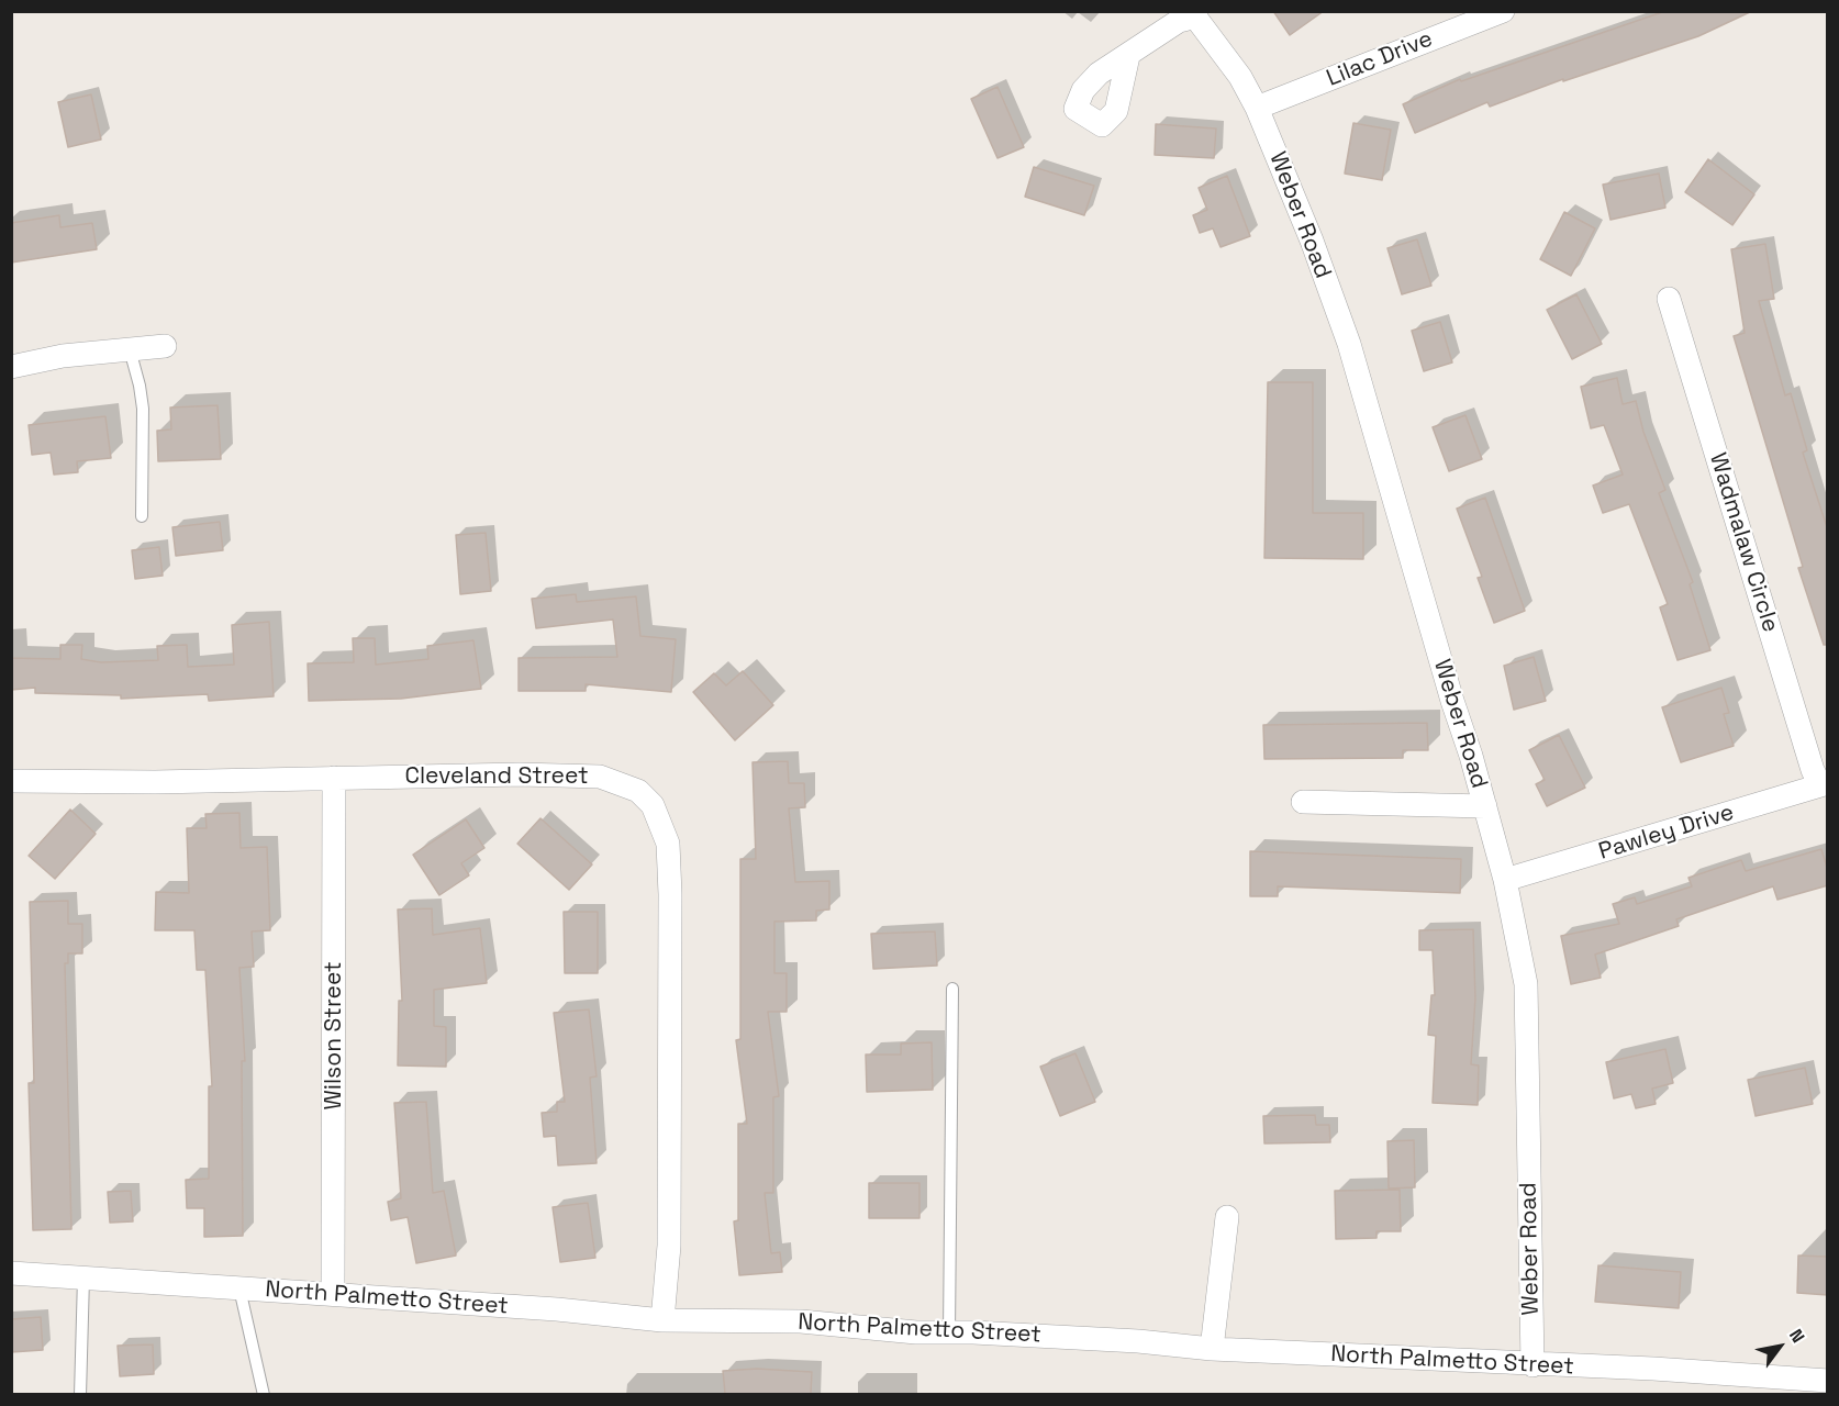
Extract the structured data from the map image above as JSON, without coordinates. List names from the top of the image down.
{
  "streets": {
    "street": [
      "Lilac Drive",
      "Weber Road",
      "Wadmalaw Circle",
      "Cleveland Street",
      "Pawley Drive",
      "Wilson Street",
      "North Palmetto Street"
    ]
  },
  "crossings": [
    ["Lilac Drive", "Weber Road"],
    ["Weber Road", "Pawley Drive"],
    ["Weber Road", "North Palmetto Street"],
    ["Wadmalaw Circle", "Pawley Drive"],
    ["Cleveland Street", "Wilson Street"],
    ["Cleveland Street", "North Palmetto Street"],
    ["Wilson Street", "North Palmetto Street"]
  ],
  "north": "top right"
}
